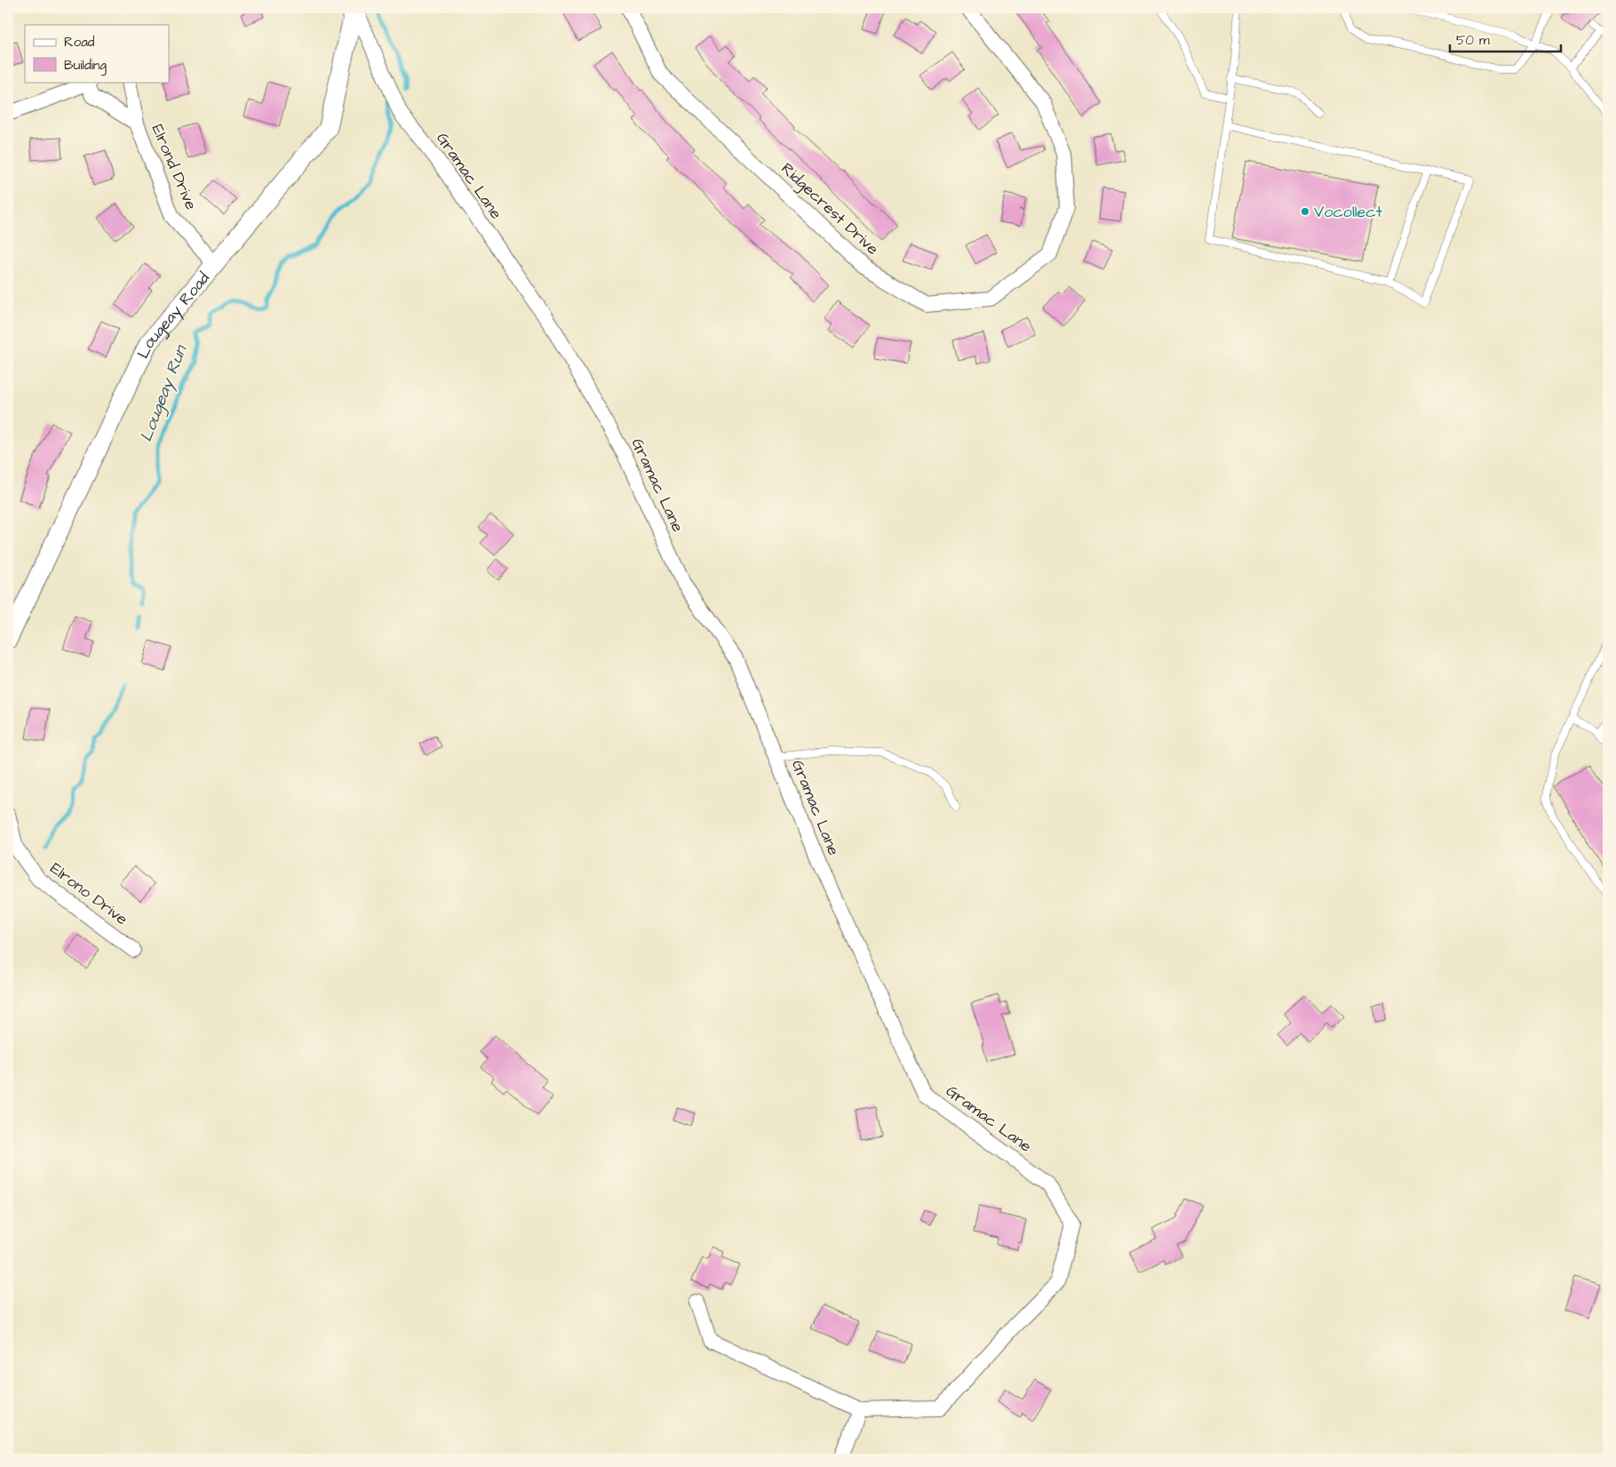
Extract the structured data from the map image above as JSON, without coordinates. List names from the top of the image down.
{
  "streets": {
    "street": [
      "Elrond Drive",
      "Gramac Lane",
      "Ridgecrest Drive",
      "Lougeay Road",
      "Elrono Drive"
    ]
  },
  "crossings": [
    ["Elrond Drive", "Lougeay Road"],
    ["Gramac Lane", "Lougeay Road"]
  ],
  "water": ["Lougeay Run"],
  "places": ["Vocollect"],
  "legend": ["Road", "Building"],
  "scale_bar": "50 m"
}
